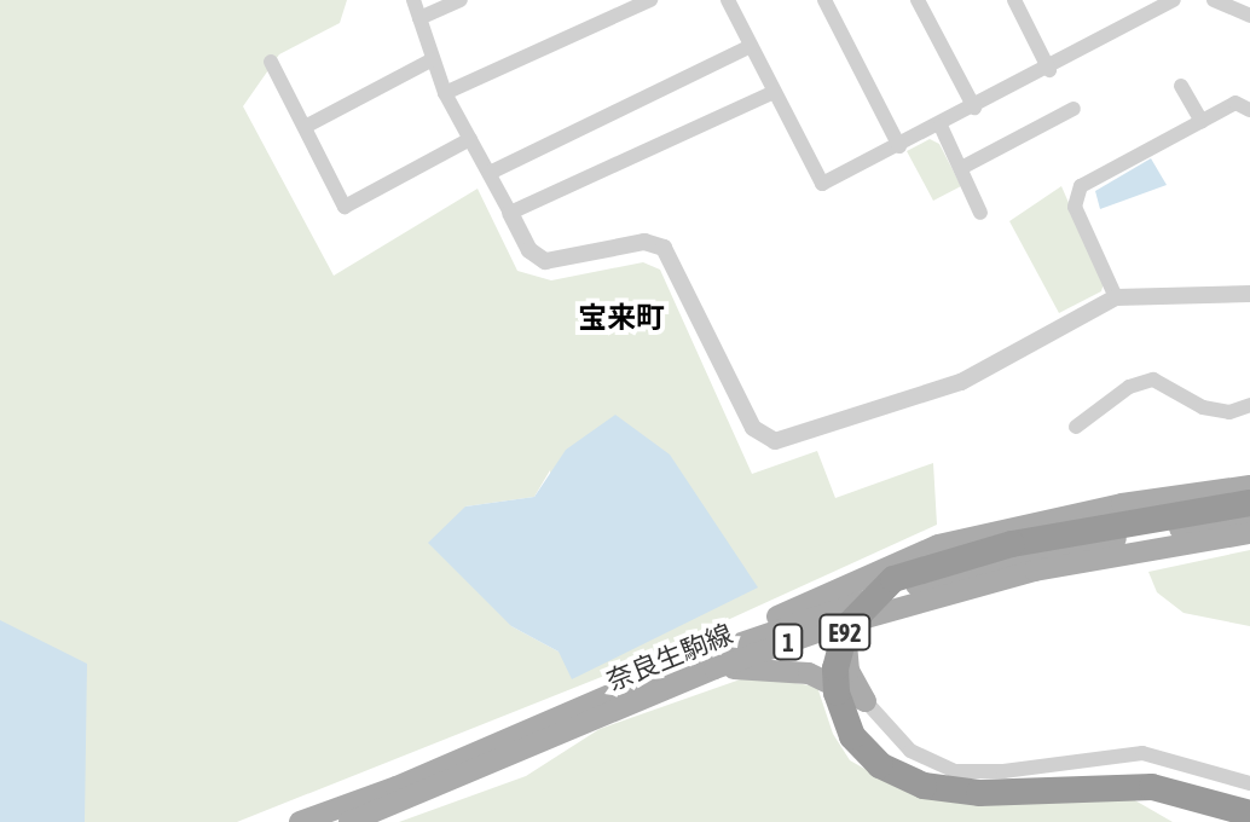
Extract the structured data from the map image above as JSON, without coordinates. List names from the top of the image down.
{
  "streets": {
    "highway": ["E92"],
    "main road": ["1", "奈良生駒線"]
  },
  "districts": ["宝来町"]
}
